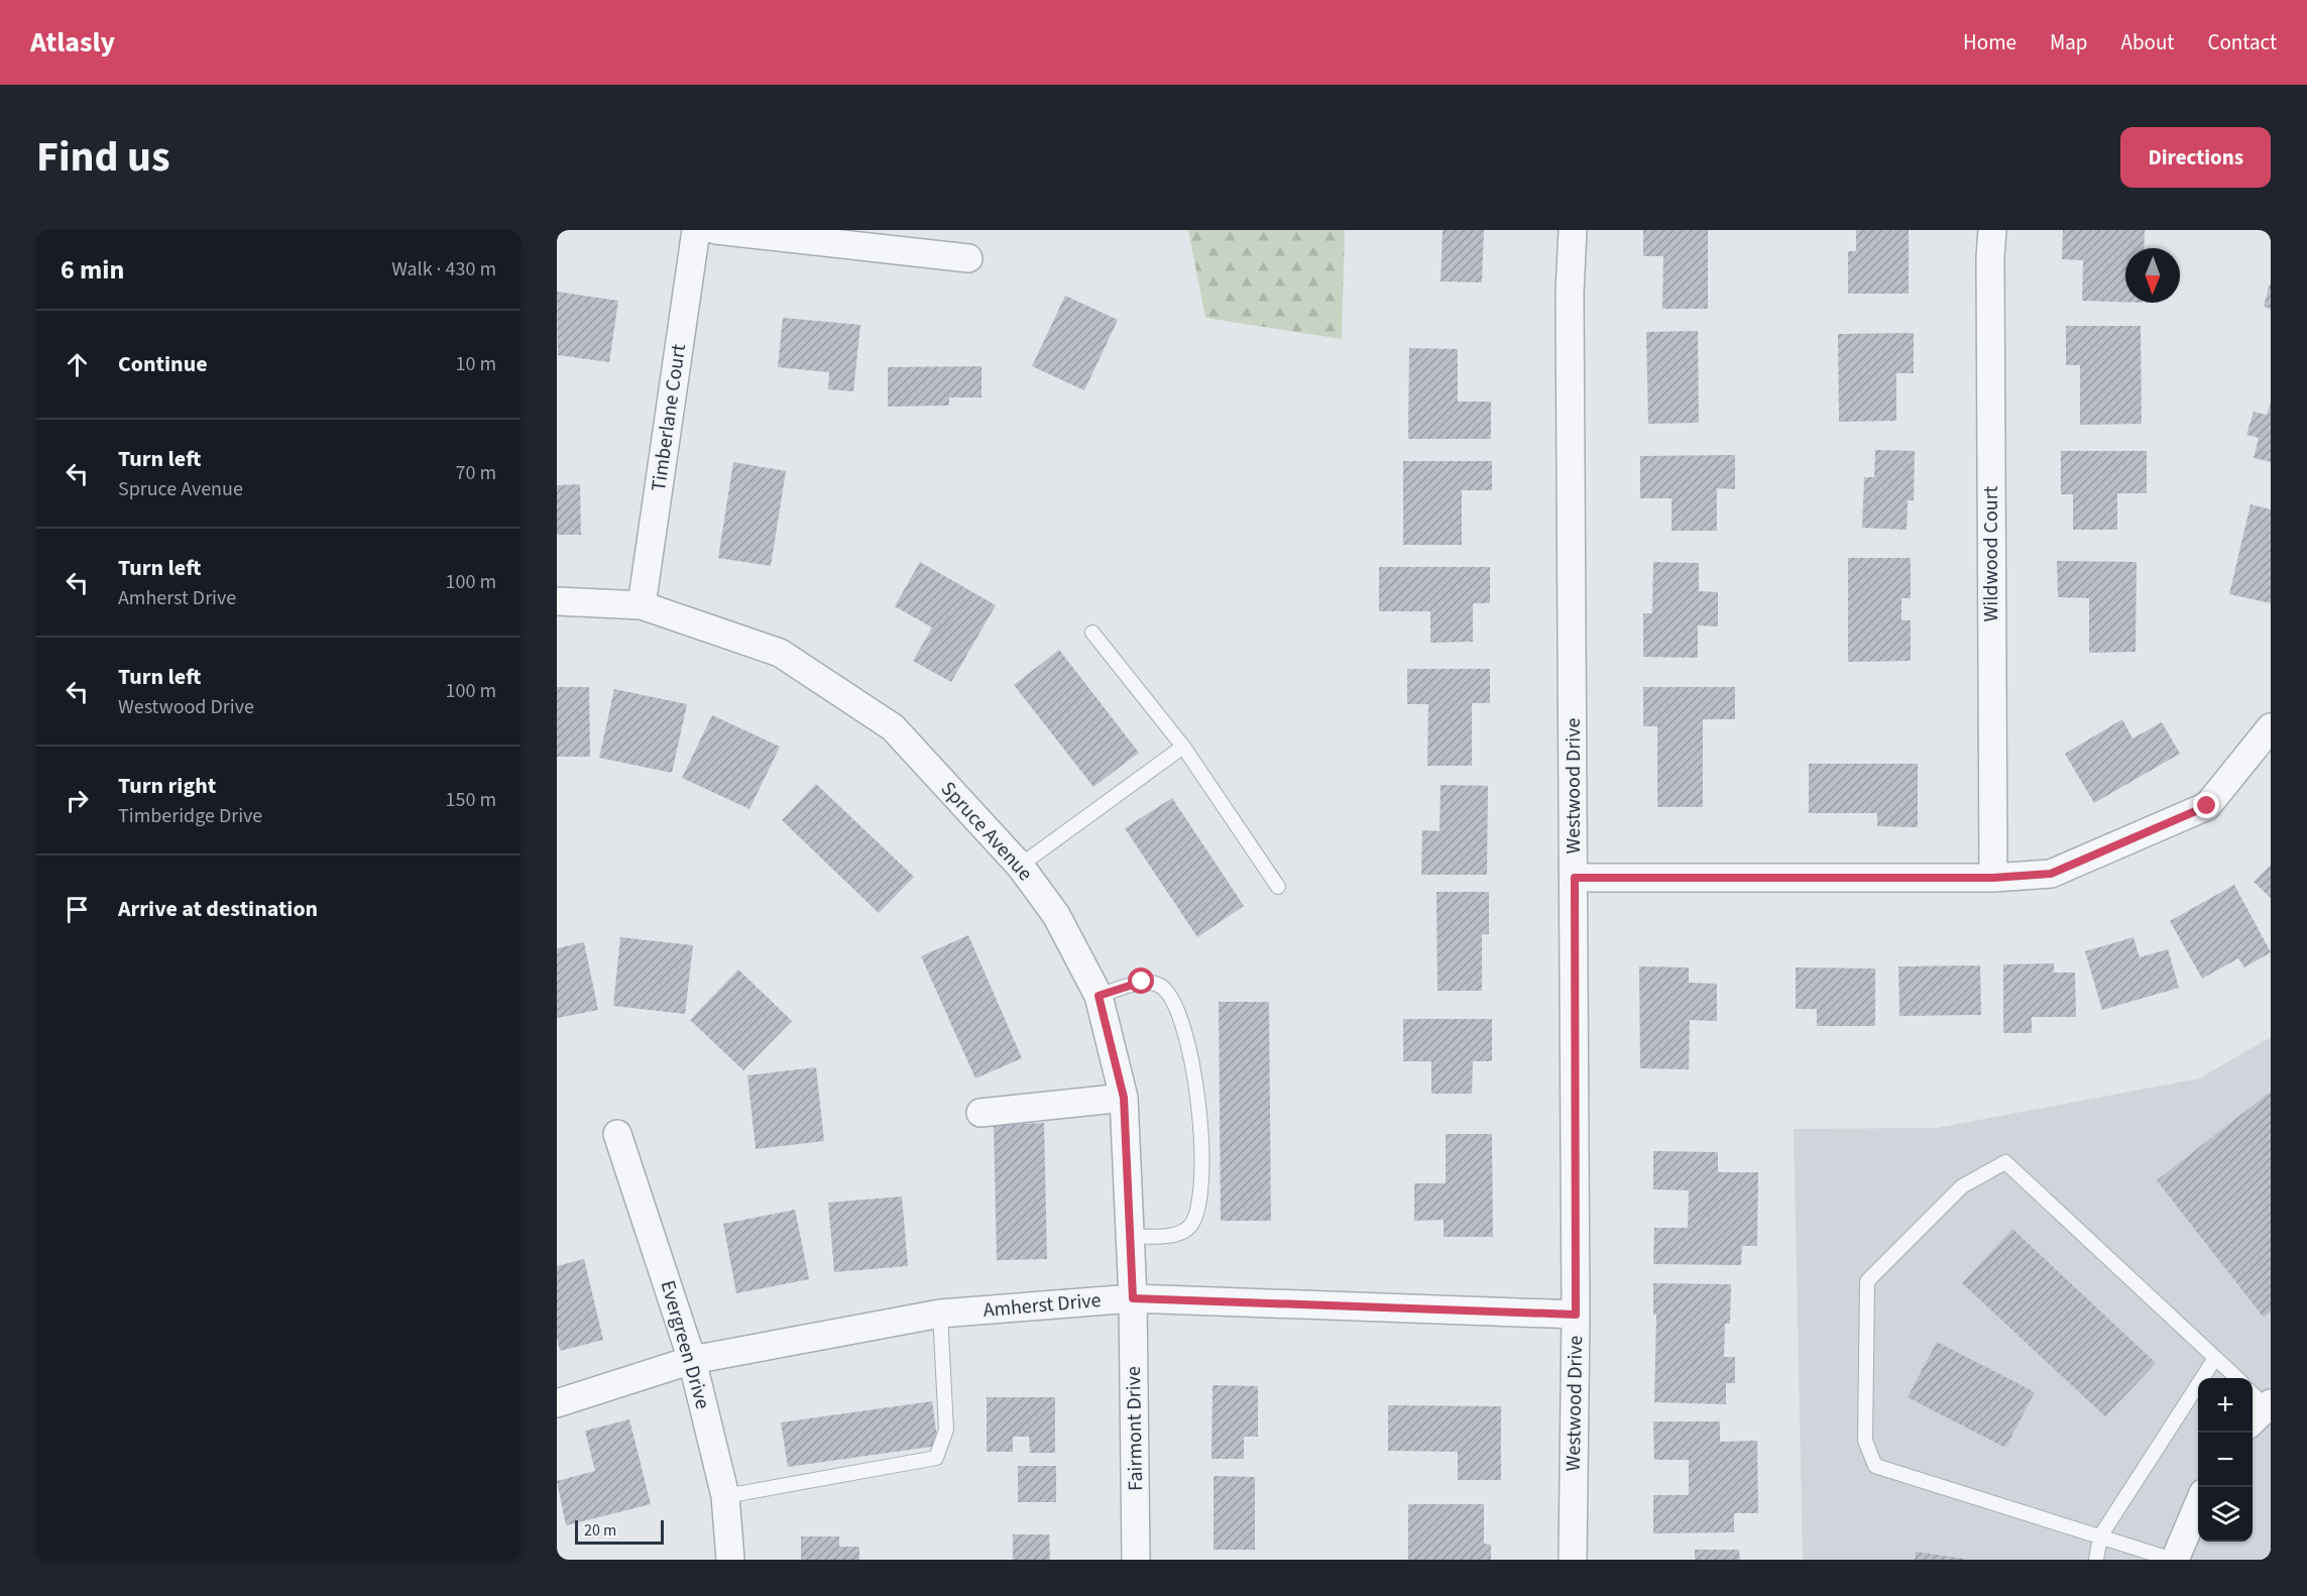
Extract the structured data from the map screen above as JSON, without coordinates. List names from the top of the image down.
{
  "streets": {
    "street": [
      "Timberlane Court",
      "Wildwood Court",
      "Westwood Drive",
      "Spruce Avenue",
      "Amherst Drive",
      "Evergreen Drive",
      "Fairmont Drive"
    ]
  },
  "crossings": [
    ["Timberlane Court", "Spruce Avenue"],
    ["Westwood Drive", "Amherst Drive"],
    ["Spruce Avenue", "Amherst Drive"],
    ["Spruce Avenue", "Fairmont Drive"],
    ["Amherst Drive", "Evergreen Drive"],
    ["Amherst Drive", "Fairmont Drive"]
  ],
  "scale_bar": "20 m",
  "north": "bottom",
  "page": {
    "header": "Atlasly",
    "nav": [
      "Home",
      "Map",
      "About",
      "Contact"
    ],
    "title": "Find us",
    "buttons": "Directions",
    "heading": ["6 min", "Walk · 430 m"],
    "list": [
      ["Continue", "10 m"],
      ["Turn left", "Spruce Avenue", "70 m"],
      ["Turn left", "Amherst Drive", "100 m"],
      ["Turn left", "Westwood Drive", "100 m"],
      ["Turn right", "Timberidge Drive", "150 m"],
      "Arrive at destination"
    ],
    "map_buttons": ["+", "−"],
    "scale": "20 m"
  }
}
